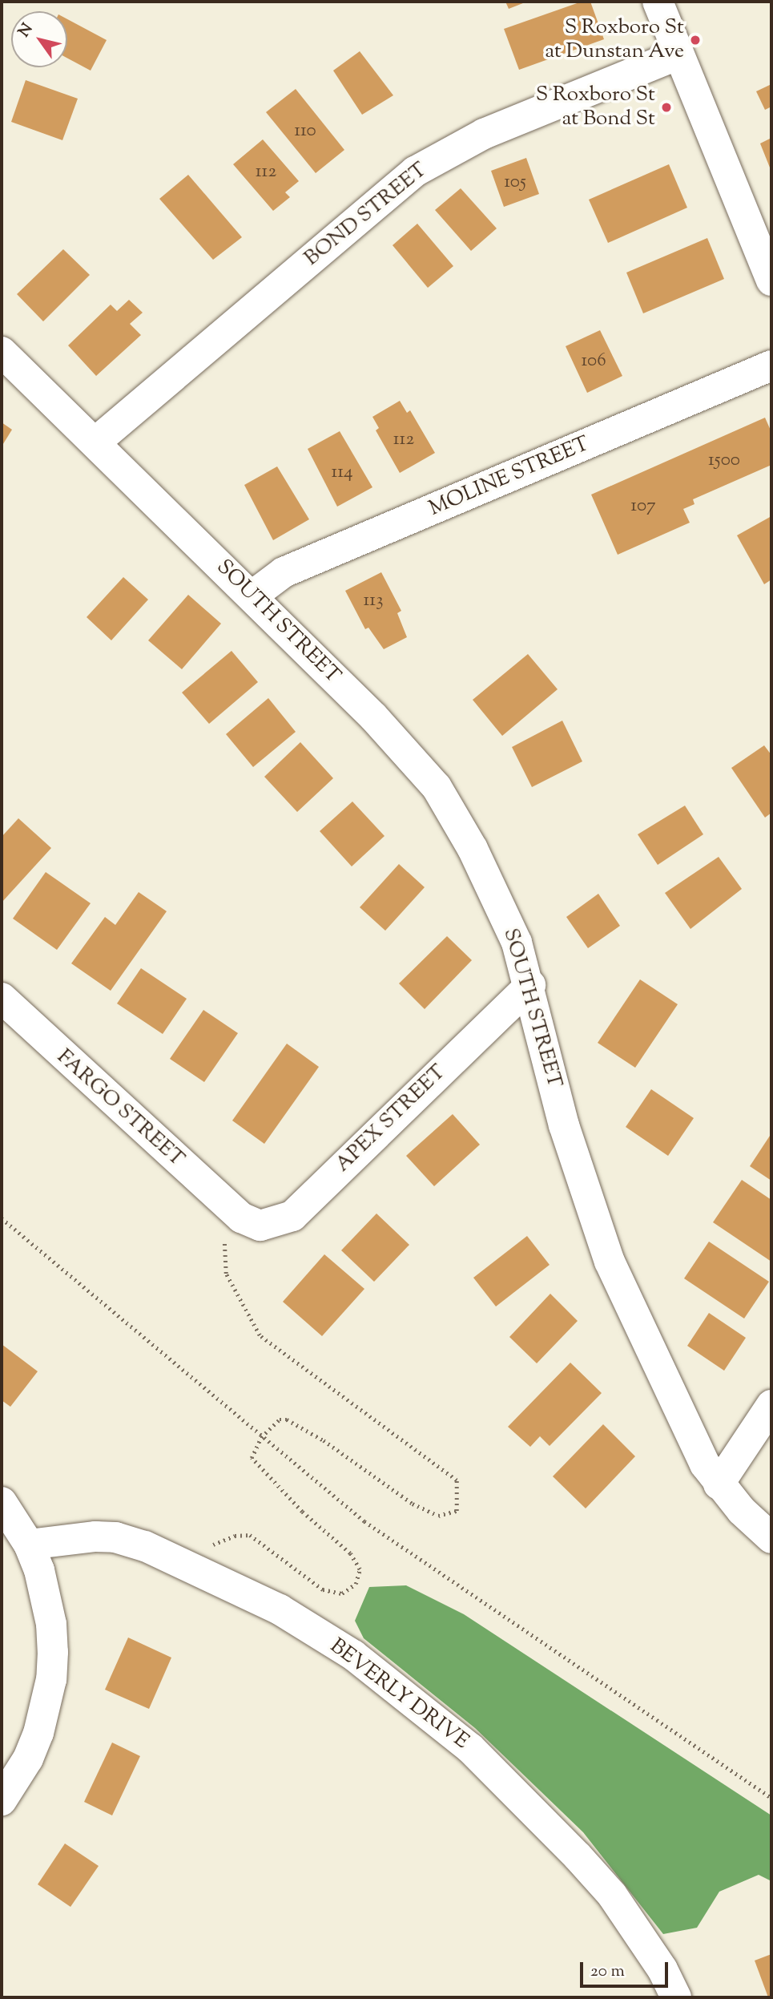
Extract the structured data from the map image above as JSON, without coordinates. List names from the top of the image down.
{
  "streets": {
    "street": [
      "BOND STREET",
      "MOLINE STREET",
      "SOUTH STREET",
      "FARGO STREET",
      "APEX STREET",
      "BEVERLY DRIVE"
    ]
  },
  "crossings": [
    ["BOND STREET", "SOUTH STREET"],
    ["MOLINE STREET", "SOUTH STREET"],
    ["SOUTH STREET", "APEX STREET"],
    ["FARGO STREET", "APEX STREET"]
  ],
  "places": ["S Roxboro St at Dunstan Ave", "S Roxboro St at Bond St"],
  "house_numbers": [
    "110",
    "112",
    "105",
    "106",
    "112",
    "1500",
    "114",
    "107",
    "113"
  ],
  "scale_bar": "20 m",
  "north": "top left"
}
